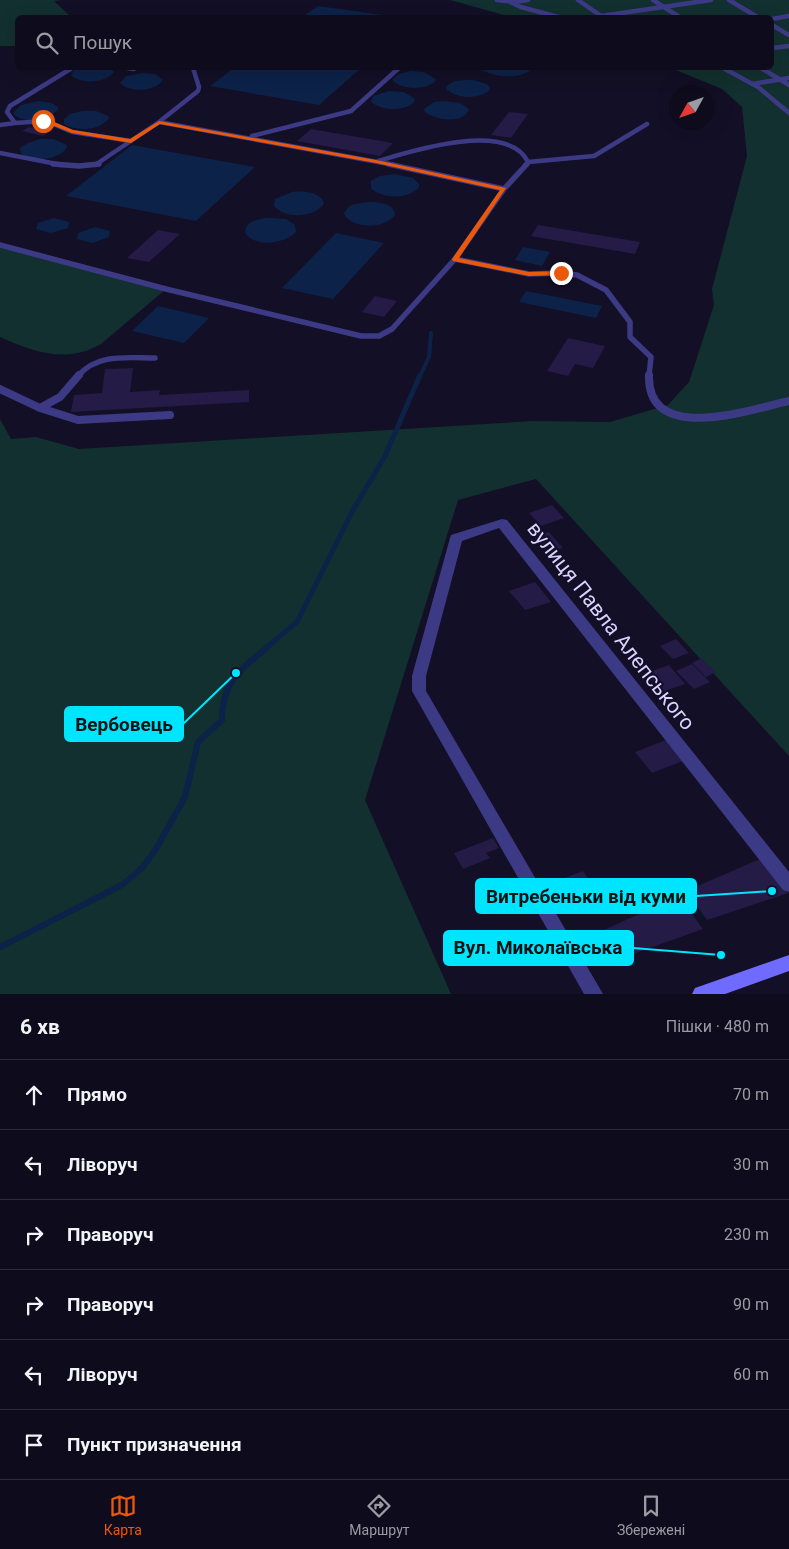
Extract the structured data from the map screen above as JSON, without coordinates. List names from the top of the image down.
{
  "streets": {
    "street": ["вулиця Павла Алепського"]
  },
  "places": ["Вербовець", "Витребеньки від куми", "Вул. Миколаївська"],
  "north": "bottom left",
  "page": {
    "search": "Пошук",
    "heading": ["6 хв", "Пішки · 480 m"],
    "list": [
      ["Прямо", "70 m"],
      ["Ліворуч", "30 m"],
      ["Праворуч", "230 m"],
      ["Праворуч", "90 m"],
      ["Ліворуч", "60 m"],
      "Пункт призначення"
    ],
    "nav": ["Карта", "Маршрут", "Збережені"]
  }
}
